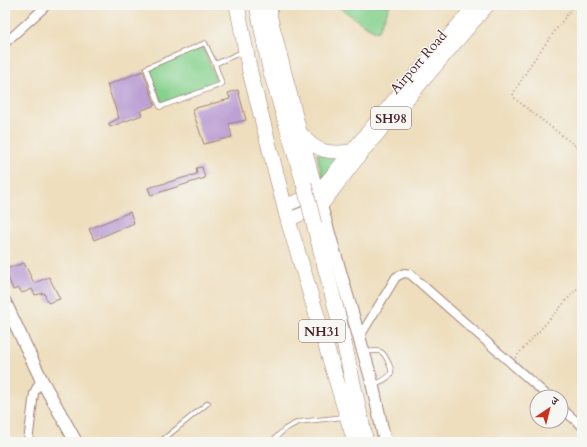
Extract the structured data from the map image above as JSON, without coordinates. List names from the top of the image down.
{
  "streets": {
    "highway": ["NH31"],
    "main road": ["Airport Road", "SH98"]
  },
  "crossings": [
    ["Airport Road", "SH98"],
    ["Airport Road", "NH31"]
  ],
  "north": "top right"
}
